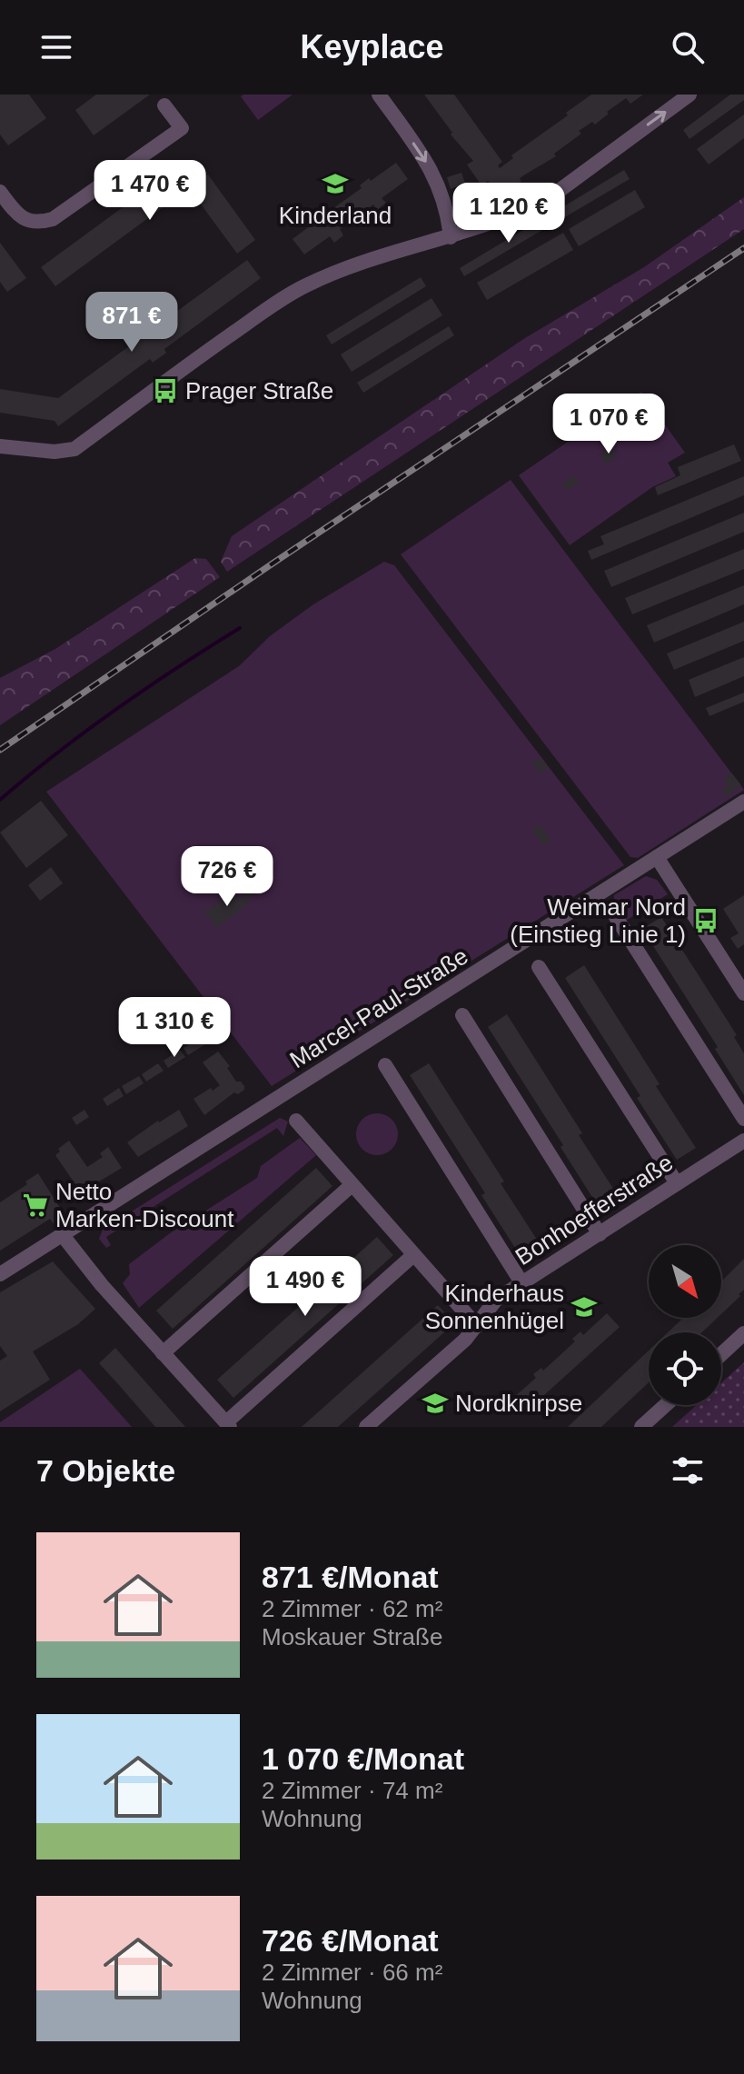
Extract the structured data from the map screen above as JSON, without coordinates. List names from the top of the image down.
{
  "streets": {
    "street": ["Marcel-Paul-Straße", "Bonhoefferstraße"]
  },
  "places": {
    "school or university": ["Kinderland", "Kinderhaus Sonnenhügel", "Nordknirpse"],
    "bus stop": ["Prager Straße", "Weimar Nord (Einstieg Linie 1)"],
    "supermarket": ["Netto Marken-Discount"]
  },
  "north": "bottom right",
  "page": {
    "header": "Keyplace",
    "price": [
      "1 470 €",
      "1 120 €",
      "871 €",
      "1 070 €",
      "726 €",
      "1 310 €",
      "1 490 €"
    ],
    "heading": "7 Objekte",
    "list": [
      {
        "name": "871 €/Monat",
        "note": "2 Zimmer · 62 m² · Moskauer Straße"
      },
      {
        "name": "1 070 €/Monat",
        "note": "2 Zimmer · 74 m² · Wohnung"
      },
      {
        "name": "726 €/Monat",
        "note": "2 Zimmer · 66 m² · Wohnung"
      }
    ]
  }
}
